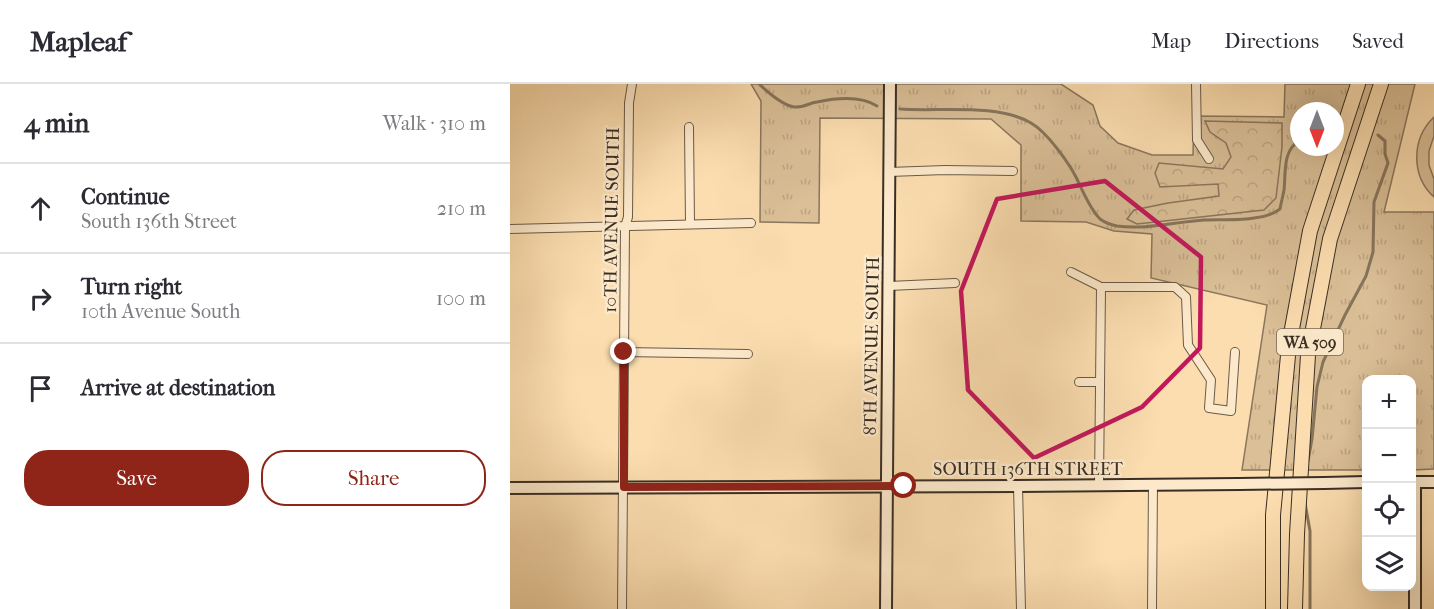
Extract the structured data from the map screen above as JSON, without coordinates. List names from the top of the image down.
{
  "streets": {
    "highway": ["WA 509"],
    "street": ["10TH AVENUE SOUTH", "8TH AVENUE SOUTH", "SOUTH 136TH STREET"]
  },
  "crossings": [
    ["10TH AVENUE SOUTH", "SOUTH 136TH STREET"],
    ["8TH AVENUE SOUTH", "SOUTH 136TH STREET"]
  ],
  "north": "bottom",
  "page": {
    "header": "Mapleaf",
    "nav": ["Map", "Directions", "Saved"],
    "heading": ["4 min", "Walk · 310 m"],
    "list": [
      ["Continue", "South 136th Street", "210 m"],
      ["Turn right", "10th Avenue South", "100 m"],
      "Arrive at destination"
    ],
    "map_buttons": ["+", "−"],
    "buttons": ["Save", "Share"]
  }
}
